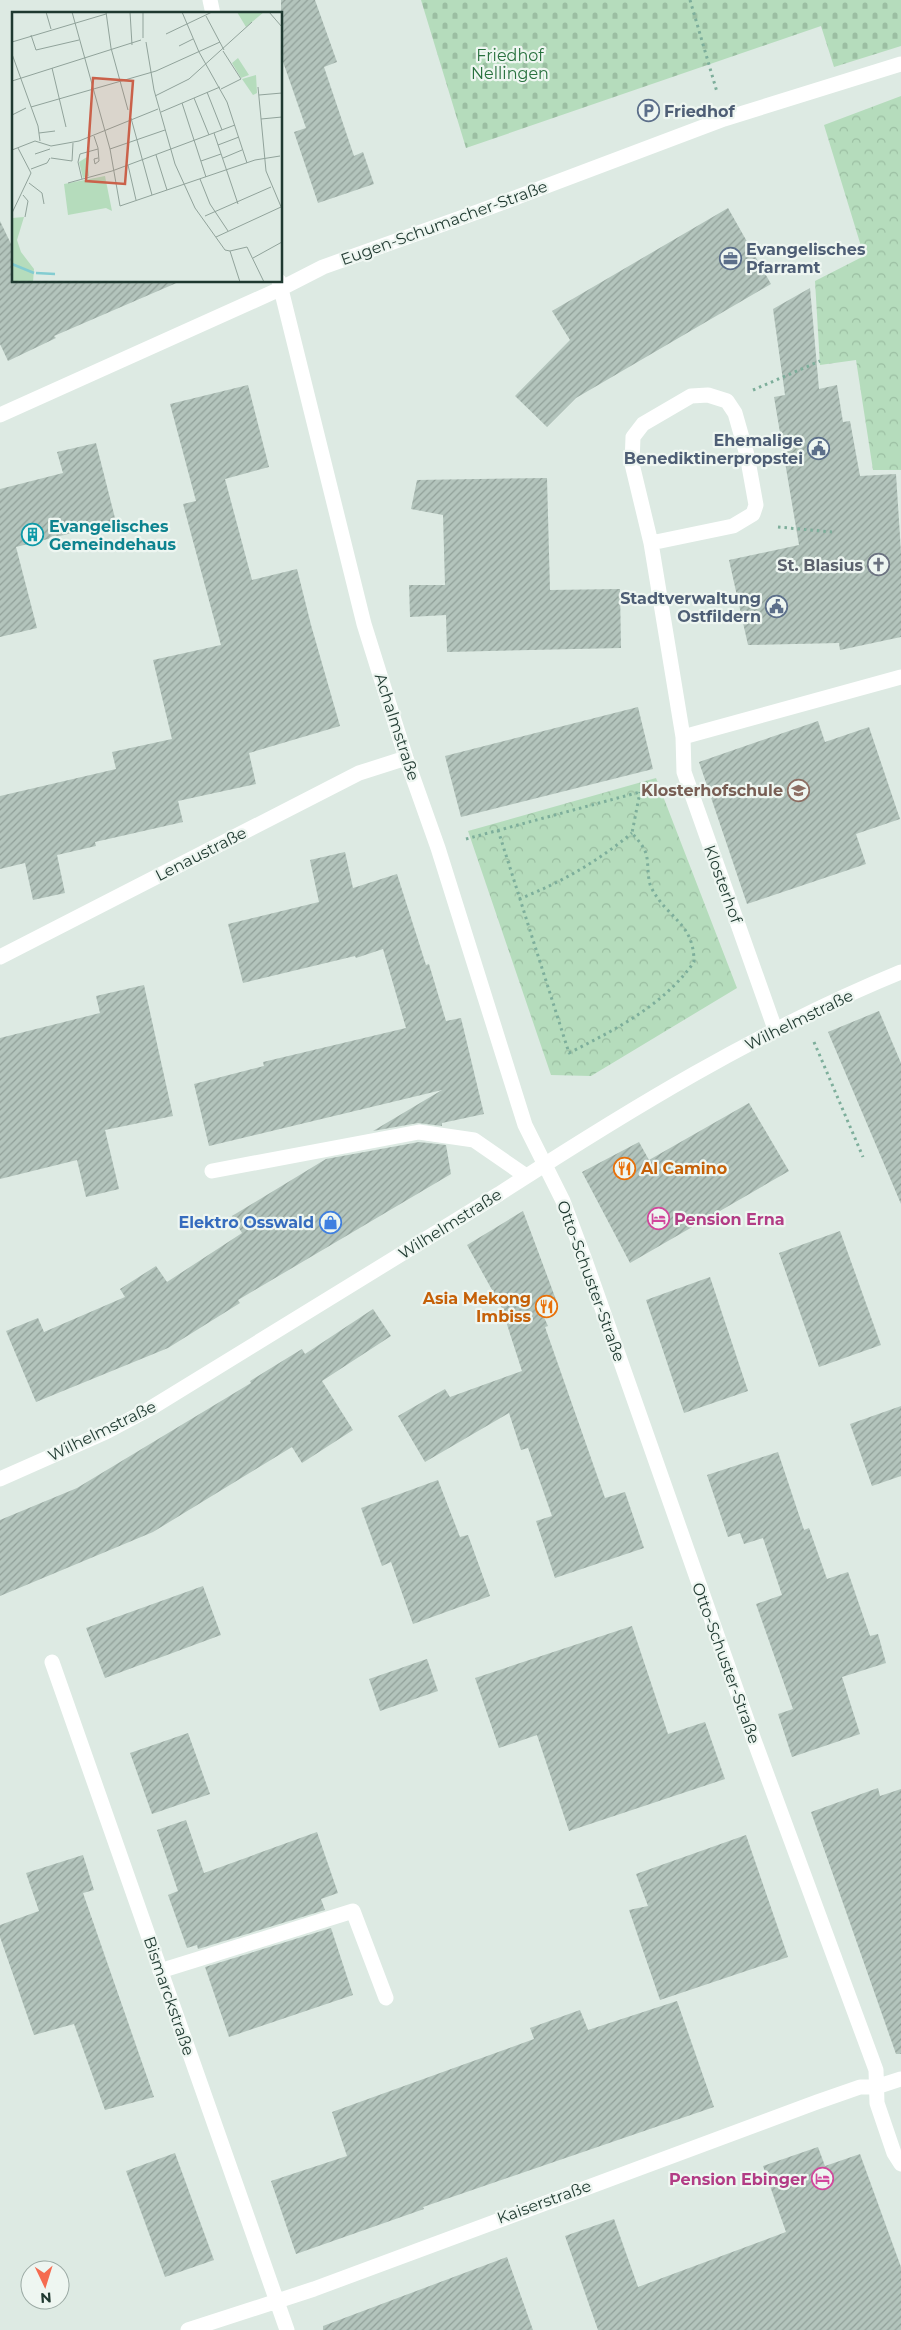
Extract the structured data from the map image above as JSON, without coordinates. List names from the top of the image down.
{
  "streets": {
    "street": [
      "Eugen-Schumacher-Straße",
      "Achalmstraße",
      "Lenaustraße",
      "Klosterhof",
      "Wilhelmstraße",
      "Otto-Schuster-Straße",
      "Bismarckstraße",
      "Kaiserstraße"
    ]
  },
  "crossings": [
    ["Eugen-Schumacher-Straße", "Achalmstraße"],
    ["Achalmstraße", "Lenaustraße"],
    ["Achalmstraße", "Wilhelmstraße"],
    ["Achalmstraße", "Otto-Schuster-Straße"],
    ["Klosterhof", "Wilhelmstraße"],
    ["Wilhelmstraße", "Otto-Schuster-Straße"],
    ["Otto-Schuster-Straße", "Kaiserstraße"],
    ["Bismarckstraße", "Kaiserstraße"]
  ],
  "parks": ["Friedhof Nellingen"],
  "places": {
    "parking": ["Friedhof"],
    "office": ["Evangelisches Pfarramt"],
    "public building": ["Ehemalige Benediktinerpropstei", "Stadtverwaltung Ostfildern"],
    "building": ["Evangelisches Gemeindehaus"],
    "church": ["St. Blasius"],
    "school or university": ["Klosterhofschule"],
    "restaurant": ["Al Camino", "Asia Mekong Imbiss"],
    "hotel": ["Pension Erna", "Pension Ebinger"],
    "shop": ["Elektro Osswald"]
  },
  "north": "bottom"
}
